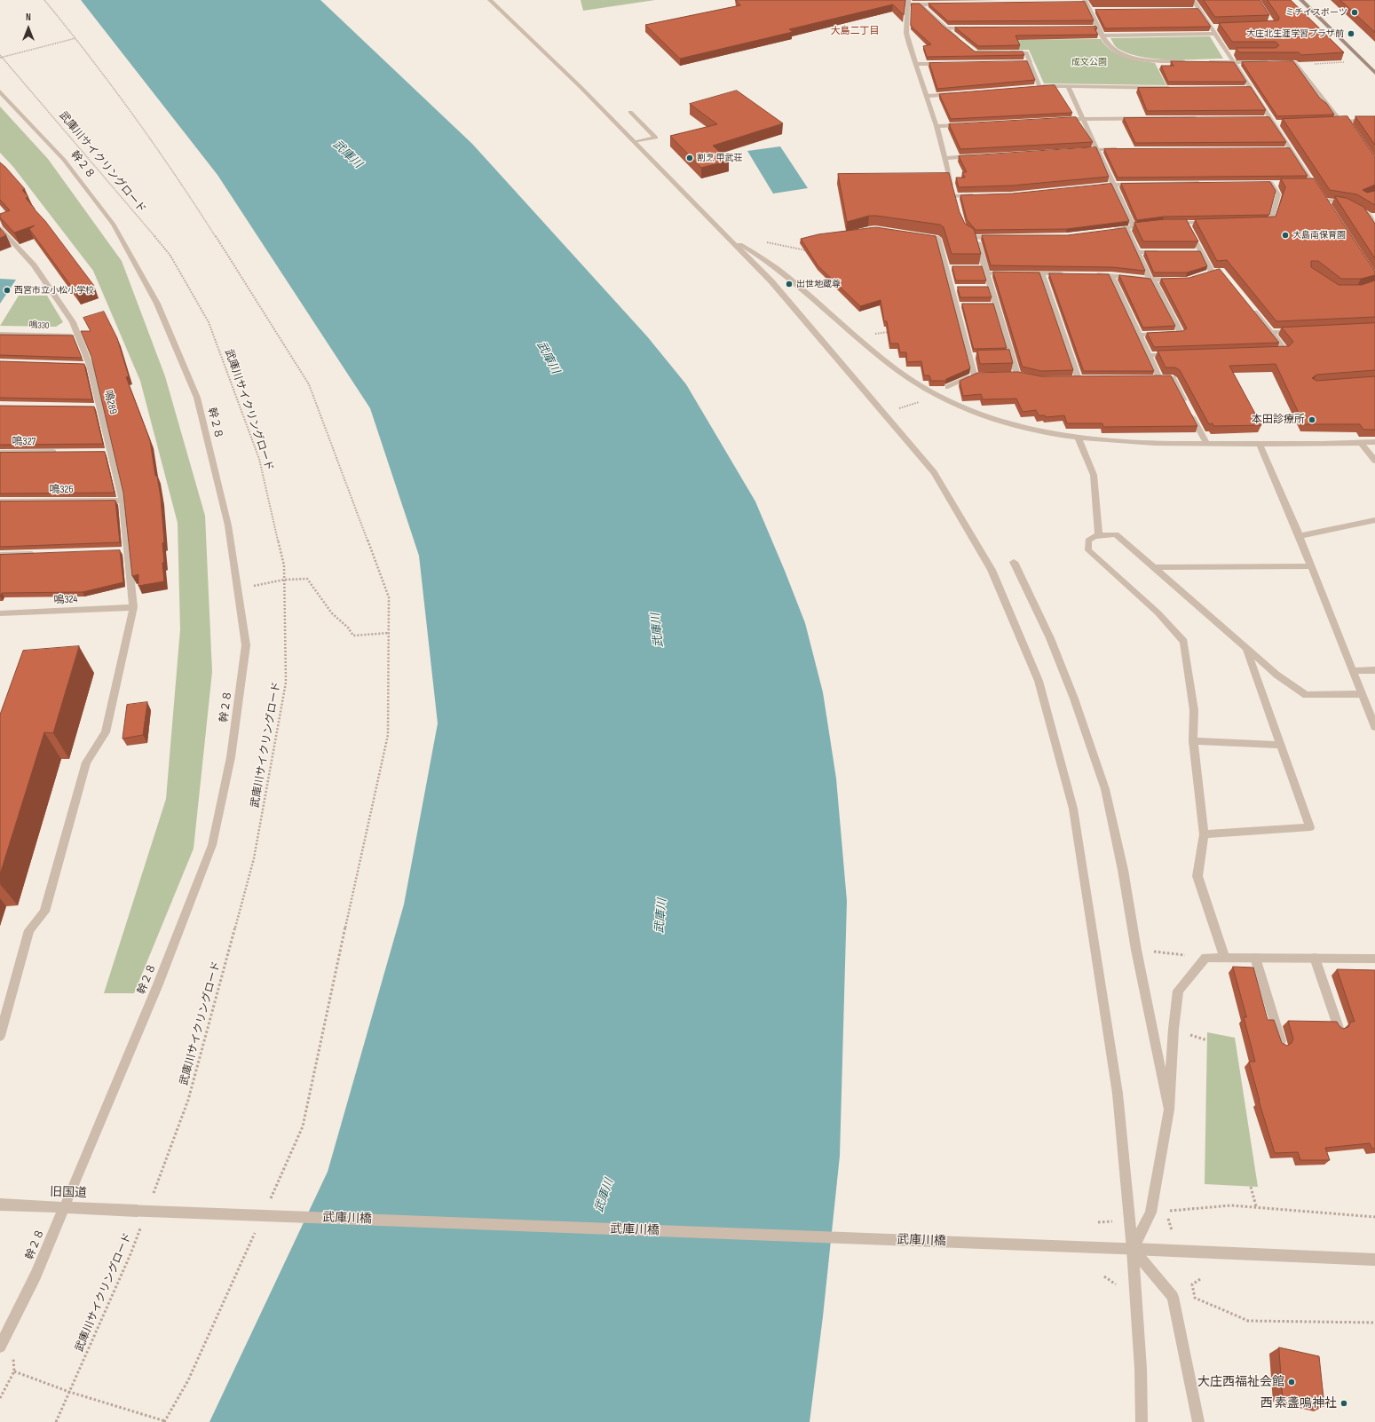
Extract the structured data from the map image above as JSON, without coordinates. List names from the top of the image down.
{
  "streets": {
    "street": [
      "幹２８",
      "鳴330",
      "鳴289",
      "鳴327",
      "鳴326",
      "鳴324",
      "旧国道",
      "武庫川橋"
    ],
    "path": ["武庫川サイクリングロード"]
  },
  "crossings": [
    ["幹２８", "旧国道"],
    ["鳴330", "鳴289"],
    ["鳴289", "鳴326"],
    ["鳴289", "鳴324"],
    ["旧国道", "武庫川橋"]
  ],
  "districts": ["大島二丁目"],
  "water": ["武庫川"],
  "parks": ["成文公園"],
  "places": [
    "ミチイスポーツ",
    "大庄北生涯学習プラザ前",
    "割烹 甲武荘",
    "大島南保育園",
    "出世地蔵尊",
    "西宮市立小松小学校",
    "本田診療所",
    "大庄西福祉会館",
    "西 素盞嗚神社"
  ],
  "north": "top"
}
